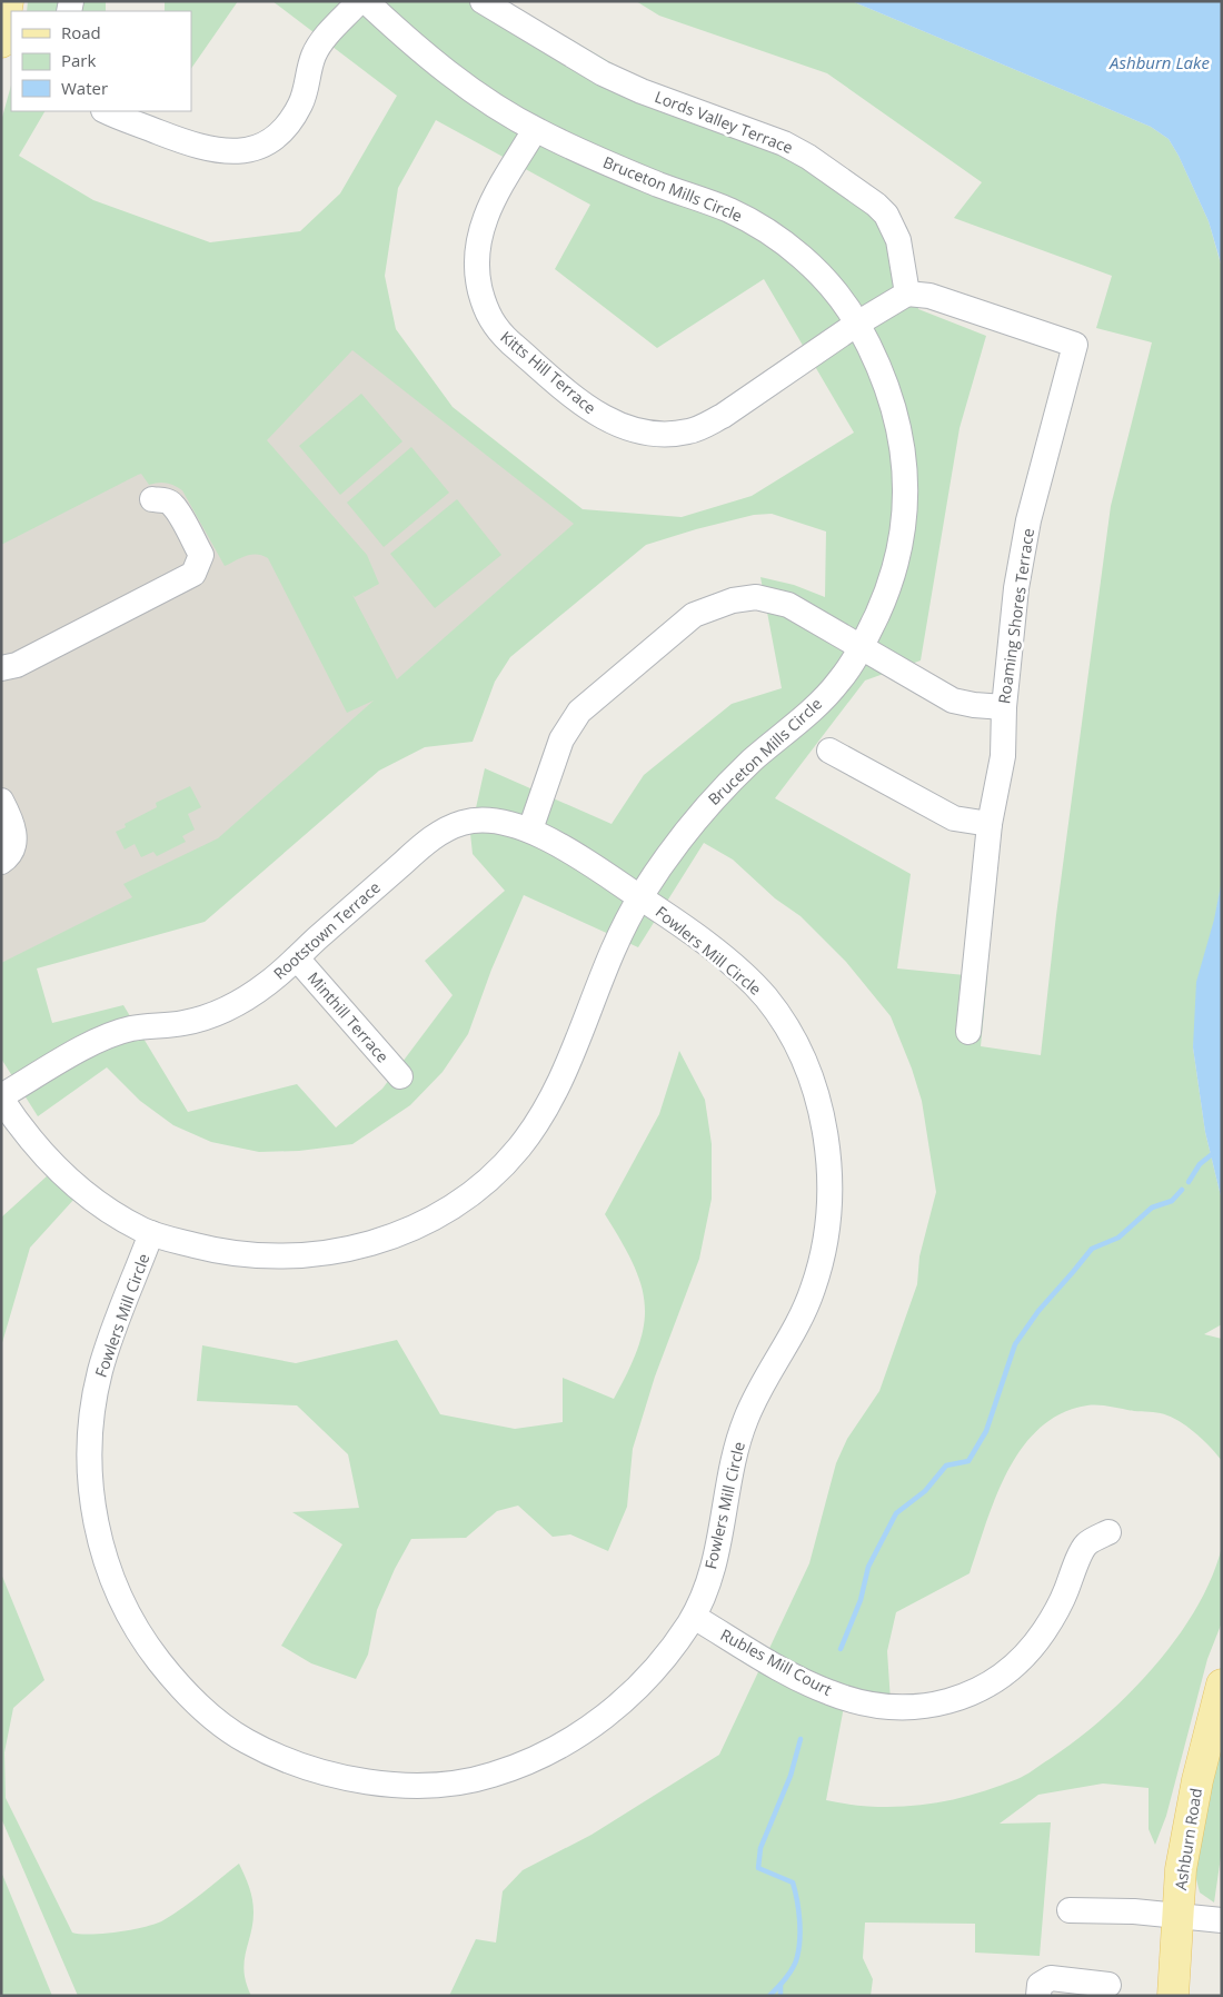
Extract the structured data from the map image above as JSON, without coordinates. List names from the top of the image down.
{
  "streets": {
    "main road": ["Ashburn Road"],
    "street": [
      "Lords Valley Terrace",
      "Bruceton Mills Circle",
      "Kitts Hill Terrace",
      "Roaming Shores Terrace",
      "Rootstown Terrace",
      "Fowlers Mill Circle",
      "Minthill Terrace",
      "Rubles Mill Court"
    ]
  },
  "crossings": [
    ["Lords Valley Terrace", "Kitts Hill Terrace"],
    ["Lords Valley Terrace", "Roaming Shores Terrace"],
    ["Bruceton Mills Circle", "Kitts Hill Terrace"],
    ["Bruceton Mills Circle", "Rootstown Terrace"],
    ["Bruceton Mills Circle", "Fowlers Mill Circle"],
    ["Kitts Hill Terrace", "Roaming Shores Terrace"],
    ["Rootstown Terrace", "Fowlers Mill Circle"],
    ["Rootstown Terrace", "Minthill Terrace"],
    ["Fowlers Mill Circle", "Rubles Mill Court"]
  ],
  "water": ["Ashburn Lake"],
  "legend": ["Road", "Park", "Water"]
}
